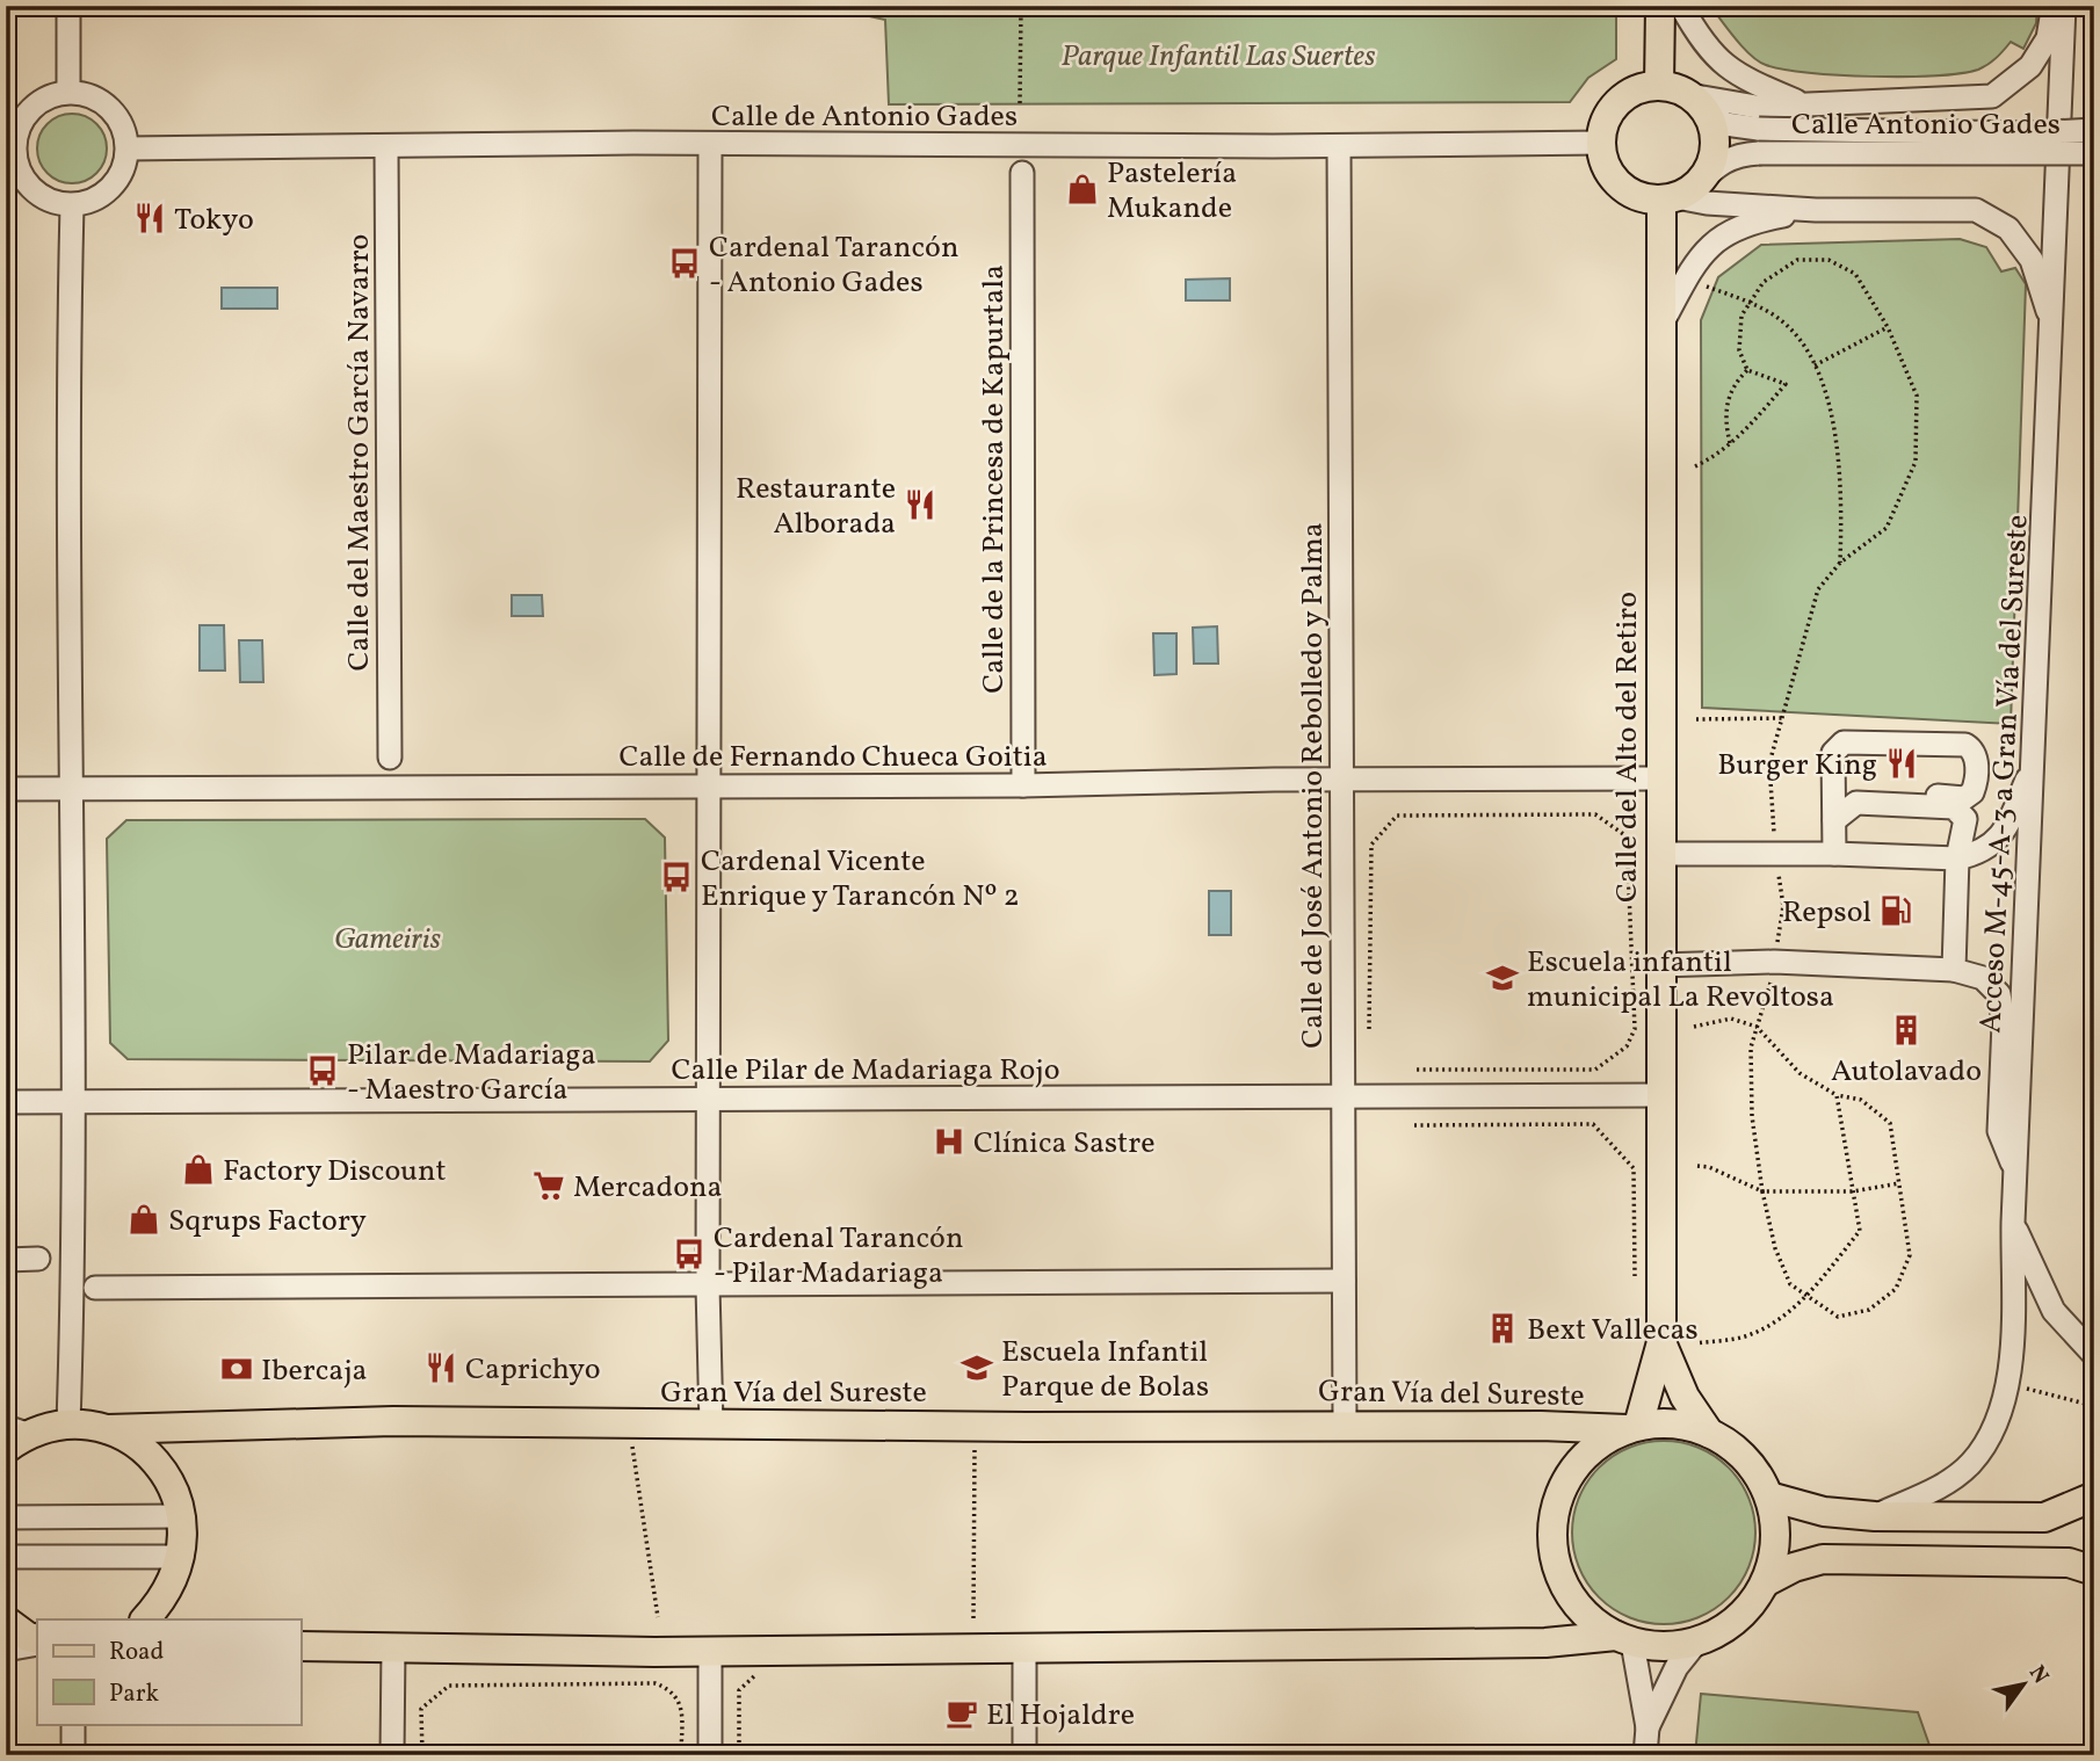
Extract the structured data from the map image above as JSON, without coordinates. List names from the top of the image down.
{
  "streets": {
    "main road": ["Calle del Alto del Retiro", "Gran Vía del Sureste"],
    "street": [
      "Calle de Antonio Gades",
      "Calle Antonio Gades",
      "Calle del Maestro García Navarro",
      "Calle de la Princesa de Kapurtala",
      "Calle de Fernando Chueca Goitia",
      "Acceso M-45-A-3 a Gran Vía del Sureste",
      "Calle de José Antonio Rebolledo y Palma",
      "Calle Pilar de Madariaga Rojo"
    ]
  },
  "crossings": [
    ["Calle de Antonio Gades", "Calle Antonio Gades"],
    ["Calle de Antonio Gades", "Calle del Maestro García Navarro"],
    ["Calle de Antonio Gades", "Calle del Alto del Retiro"],
    ["Calle de Antonio Gades", "Calle de José Antonio Rebolledo y Palma"],
    ["Calle Antonio Gades", "Calle del Alto del Retiro"],
    ["Calle de la Princesa de Kapurtala", "Calle de Fernando Chueca Goitia"],
    ["Calle del Alto del Retiro", "Calle de Fernando Chueca Goitia"],
    ["Calle del Alto del Retiro", "Calle Pilar de Madariaga Rojo"],
    ["Calle del Alto del Retiro", "Gran Vía del Sureste"],
    ["Calle de Fernando Chueca Goitia", "Calle de José Antonio Rebolledo y Palma"],
    ["Calle de José Antonio Rebolledo y Palma", "Calle Pilar de Madariaga Rojo"],
    ["Calle de José Antonio Rebolledo y Palma", "Gran Vía del Sureste"]
  ],
  "parks": ["Parque Infantil Las Suertes", "Gameiris"],
  "places": {
    "shop": ["Pastelería Mukande", "Factory Discount", "Sqrups Factory"],
    "restaurant": [
      "Tokyo",
      "Restaurante Alborada",
      "Burger King",
      "Caprichyo"
    ],
    "bus stop": [
      "Cardenal Tarancón - Antonio Gades",
      "Cardenal Vicente Enrique y Tarancón Nº 2",
      "Pilar de Madariaga - Maestro García",
      "Cardenal Tarancón - Pilar Madariaga"
    ],
    "fuel station": ["Repsol"],
    "school or university": ["Escuela infantil municipal La Revoltosa", "Escuela Infantil Parque de Bolas"],
    "building": ["Autolavado", "Bext Vallecas"],
    "hospital": ["Clínica Sastre"],
    "supermarket": ["Mercadona"],
    "bank": ["Ibercaja"],
    "cafe": ["El Hojaldre"]
  },
  "legend": ["Road", "Park"],
  "north": "top right"
}
